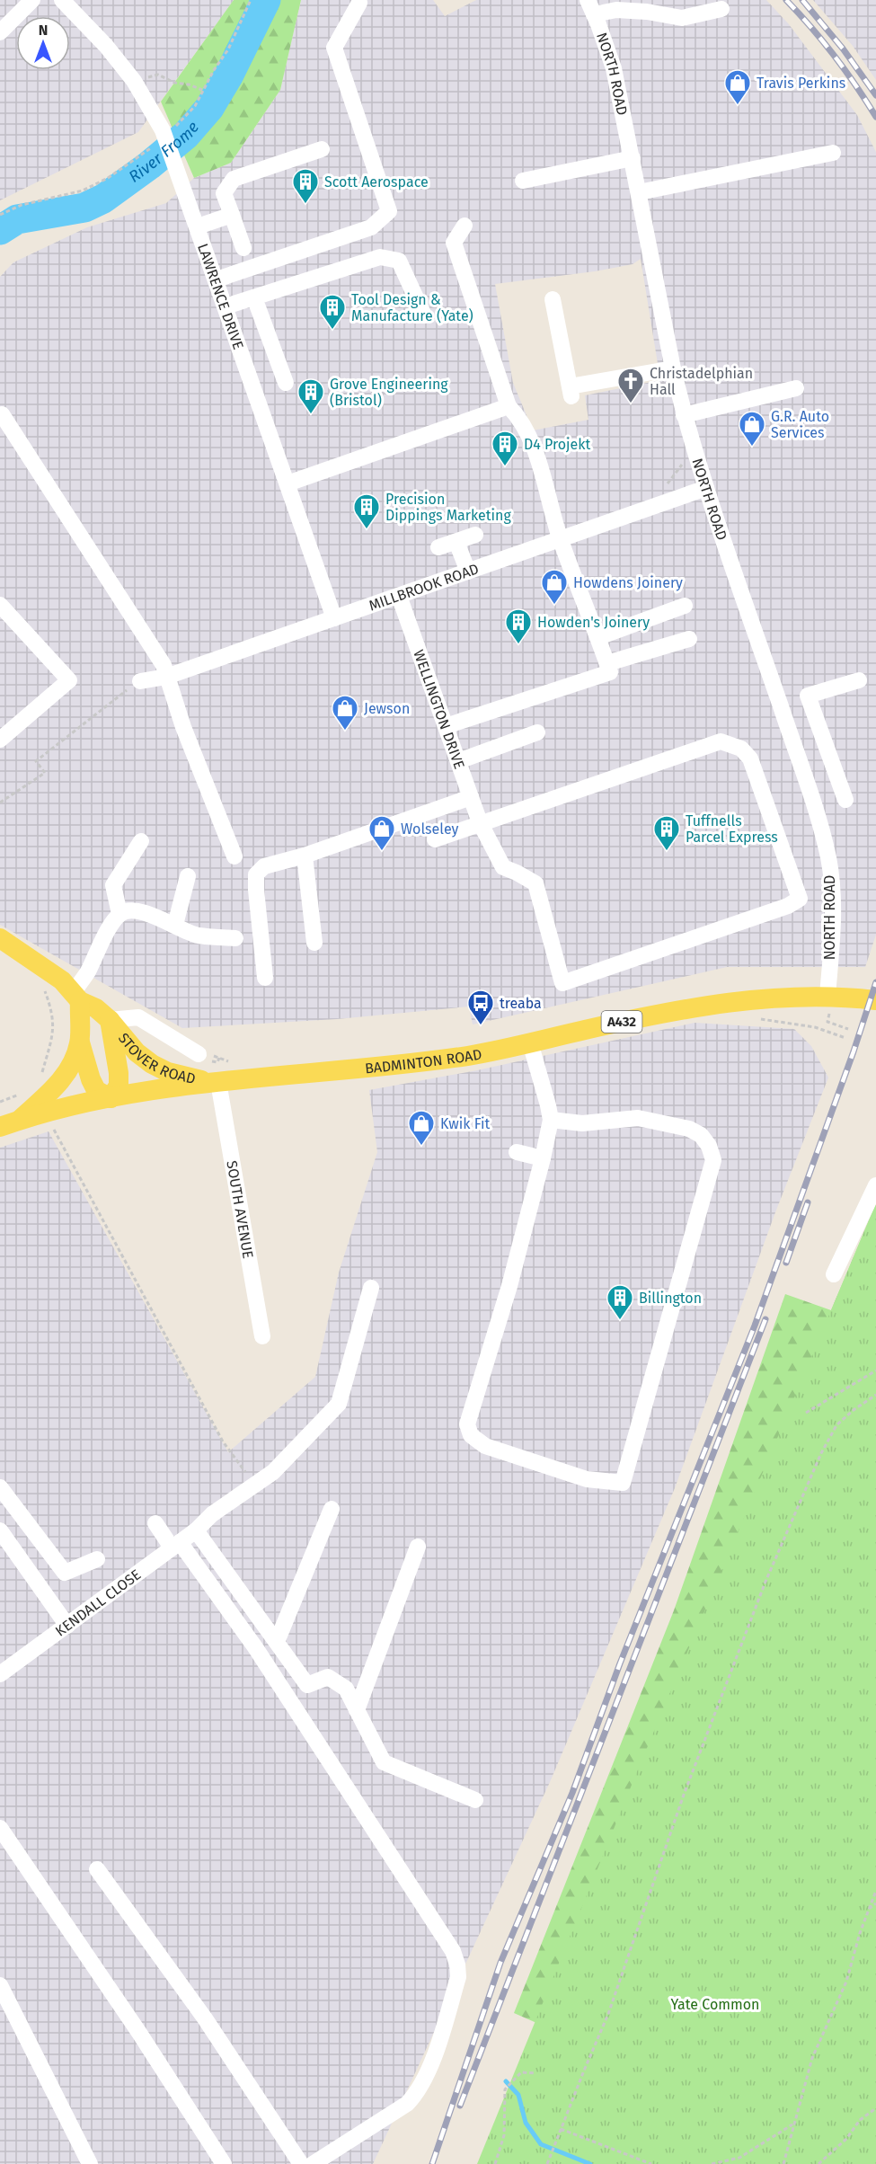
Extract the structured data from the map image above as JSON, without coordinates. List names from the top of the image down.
{
  "streets": {
    "main road": ["A432", "STOVER ROAD", "BADMINTON ROAD"],
    "street": [
      "NORTH ROAD",
      "LAWRENCE DRIVE",
      "MILLBROOK ROAD",
      "WELLINGTON DRIVE",
      "SOUTH AVENUE",
      "KENDALL CLOSE"
    ]
  },
  "crossings": [
    ["NORTH ROAD", "MILLBROOK ROAD"],
    ["NORTH ROAD", "BADMINTON ROAD"],
    ["LAWRENCE DRIVE", "MILLBROOK ROAD"],
    ["MILLBROOK ROAD", "WELLINGTON DRIVE"],
    ["STOVER ROAD", "BADMINTON ROAD"],
    ["STOVER ROAD", "SOUTH AVENUE"],
    ["BADMINTON ROAD", "SOUTH AVENUE"]
  ],
  "water": ["River Frome"],
  "parks": ["Yate Common"],
  "places": {
    "shop": [
      "Travis Perkins",
      "G.R. Auto Services",
      "Howdens Joinery",
      "Jewson",
      "Wolseley",
      "Kwik Fit"
    ],
    "building": [
      "Scott Aerospace",
      "Tool Design & Manufacture (Yate)",
      "Grove Engineering (Bristol)",
      "D4 Projekt",
      "Precision Dippings Marketing",
      "Howden's Joinery",
      "Tuffnells Parcel Express",
      "Billington"
    ],
    "church": ["Christadelphian Hall"],
    "bus stop": ["treaba"]
  },
  "north": "top"
}
